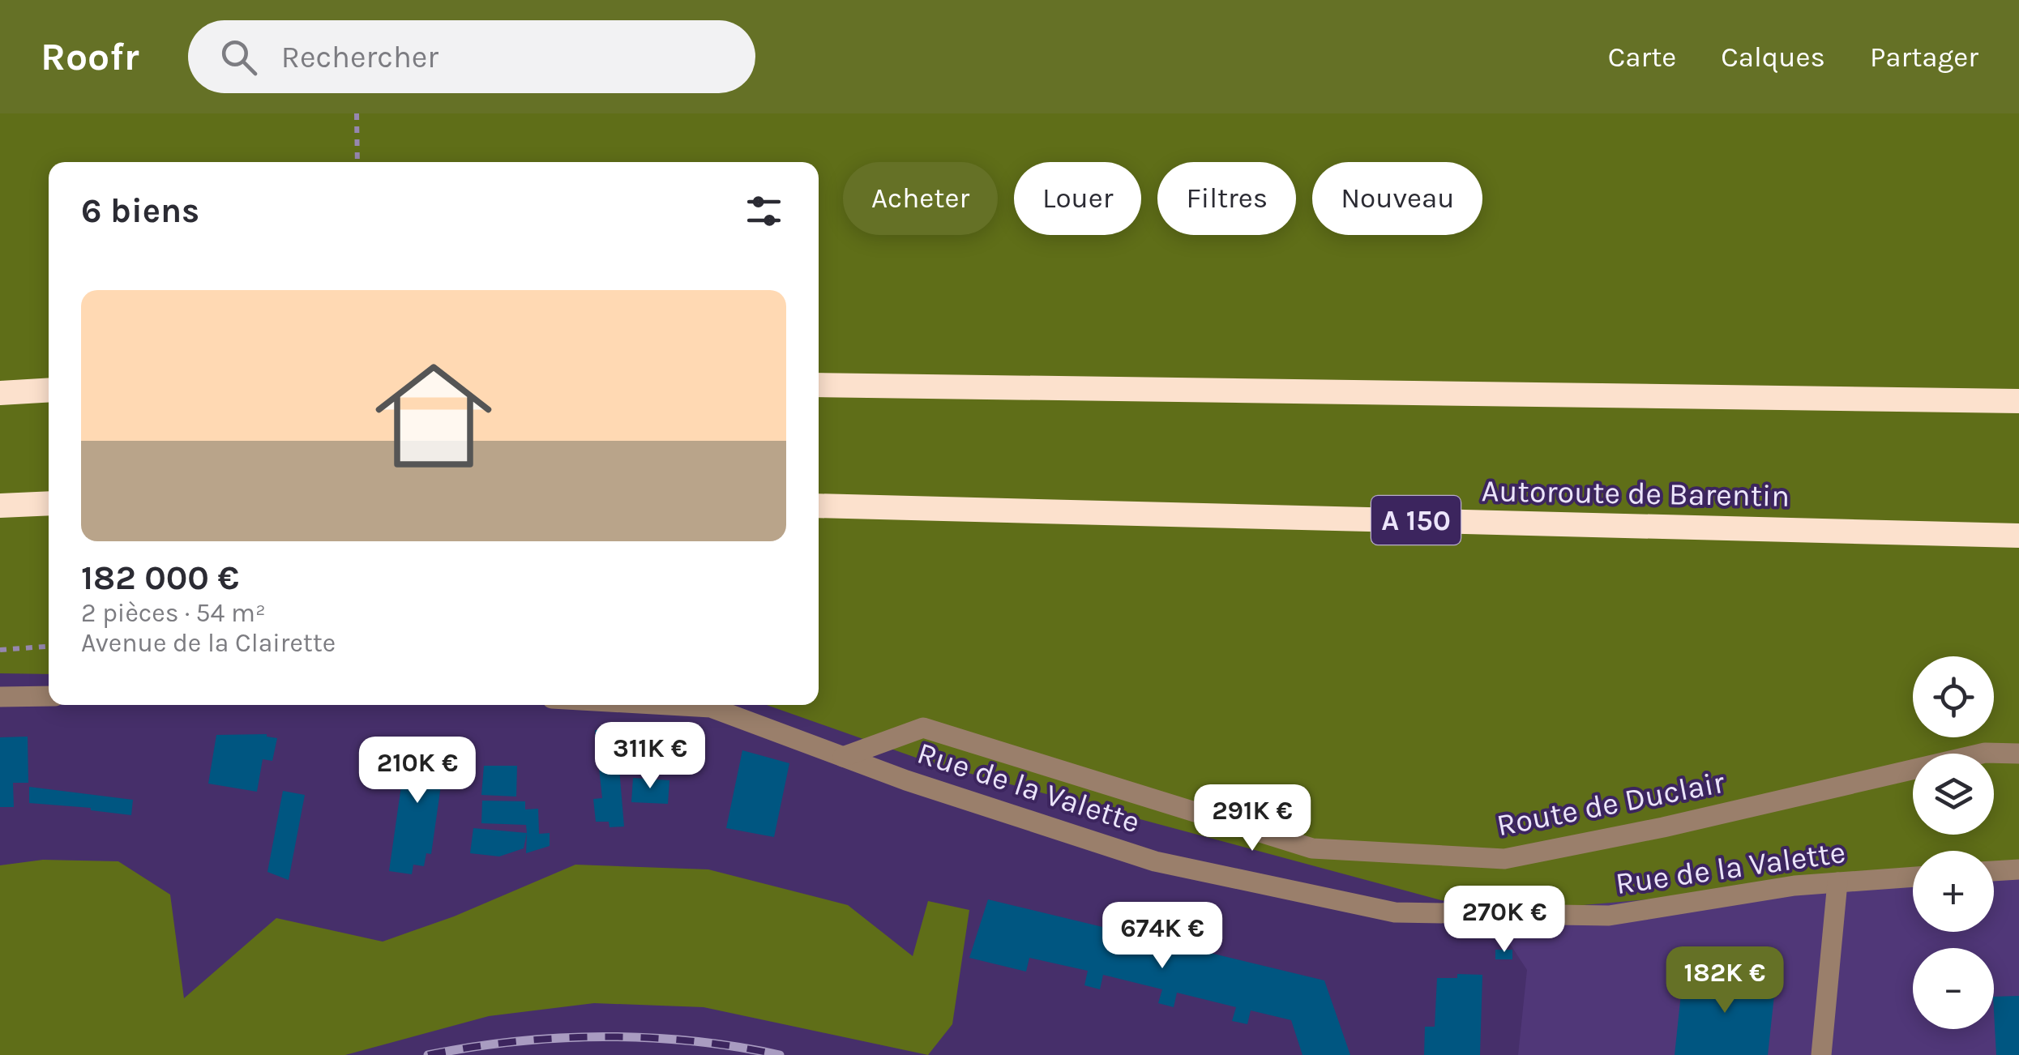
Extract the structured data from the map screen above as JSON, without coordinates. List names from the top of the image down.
{
  "streets": {
    "highway": ["Autoroute de Barentin", "A 150"],
    "street": ["Rue de la Valette", "Route de Duclair"]
  },
  "crossings": [
    ["Rue de la Valette", "Route de Duclair"]
  ],
  "page": {
    "header": "Roofr",
    "search": "Rechercher",
    "nav": ["Carte", "Calques", "Partager"],
    "chip": [
      "Acheter",
      "Louer",
      "Filtres",
      "Nouveau"
    ],
    "heading": "6 biens",
    "list": [
      {
        "name": "182 000 €",
        "note": "2 pièces · 54 m² · Avenue de la Clairette"
      }
    ],
    "map_buttons": ["+", "−"],
    "price": [
      "311K €",
      "210K €",
      "291K €",
      "270K €",
      "674K €",
      "182K €"
    ]
  }
}
